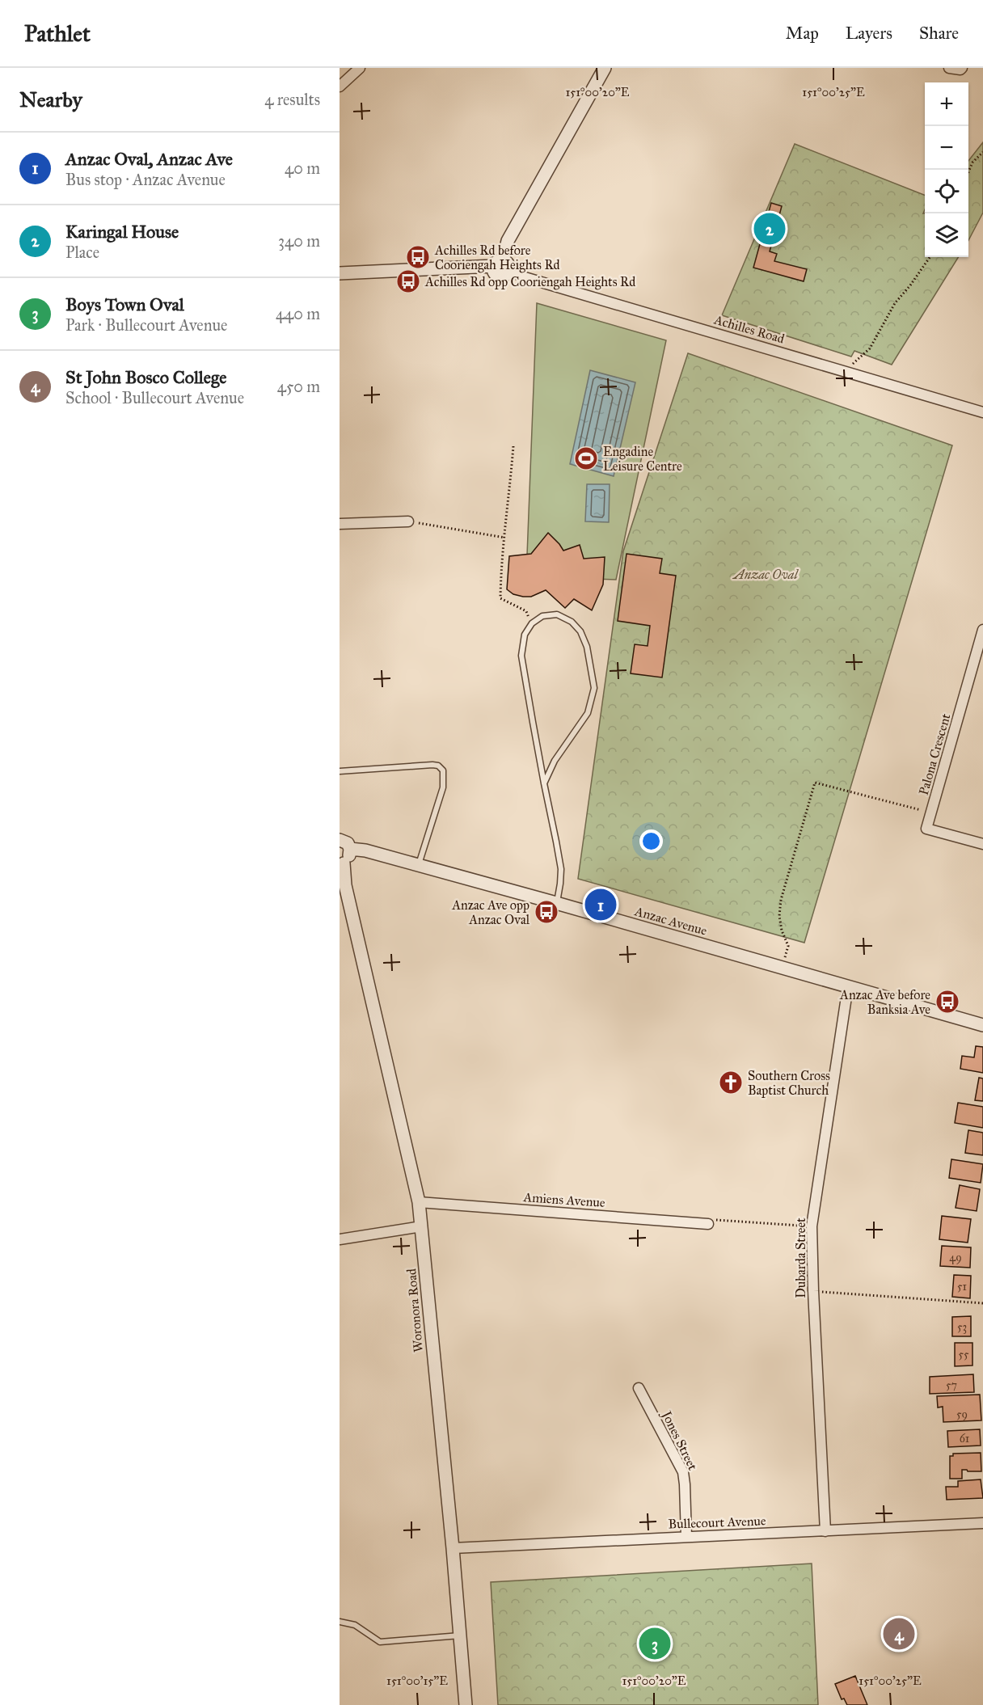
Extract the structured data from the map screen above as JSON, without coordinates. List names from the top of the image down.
{
  "streets": {
    "street": [
      "Achilles Road",
      "Palona Crescent",
      "Anzac Avenue",
      "Amiens Avenue",
      "Dubarda Street",
      "Woronora Road",
      "Jones Street",
      "Bullecourt Avenue"
    ]
  },
  "crossings": [
    ["Anzac Avenue", "Dubarda Street"],
    ["Amiens Avenue", "Woronora Road"],
    ["Dubarda Street", "Bullecourt Avenue"],
    ["Woronora Road", "Bullecourt Avenue"],
    ["Jones Street", "Bullecourt Avenue"]
  ],
  "parks": ["Anzac Oval"],
  "places": {
    "bus stop": [
      "Achilles Rd before Cooriengah Heights Rd",
      "Achilles Rd opp Cooriengah Heights Rd",
      "Anzac Ave opp Anzac Oval",
      "Anzac Ave before Banksia Ave"
    ],
    "sports": ["Engadine Leisure Centre"],
    "church": ["Southern Cross Baptist Church"]
  },
  "house_numbers": [
    "49",
    "51",
    "53",
    "55",
    "57",
    "59",
    "61"
  ],
  "page": {
    "header": "Pathlet",
    "nav": ["Map", "Layers", "Share"],
    "heading": ["Nearby", "4 results"],
    "map_buttons": ["+", "−"],
    "list": [
      {
        "mark": "1",
        "name": "Anzac Oval, Anzac Ave",
        "note": "Bus stop · Anzac Avenue",
        "value": "40 m"
      },
      {
        "mark": "2",
        "name": "Karingal House",
        "note": "Place",
        "value": "340 m"
      },
      {
        "mark": "3",
        "name": "Boys Town Oval",
        "note": "Park · Bullecourt Avenue",
        "value": "440 m"
      },
      {
        "mark": "4",
        "name": "St John Bosco College",
        "note": "School · Bullecourt Avenue",
        "value": "450 m"
      }
    ],
    "pins": [
      "2",
      "1",
      "4",
      "3"
    ]
  },
  "coordinates": ["151°00'20\"E", "151°00'25\"E", "151°00'15\"E"]
}
